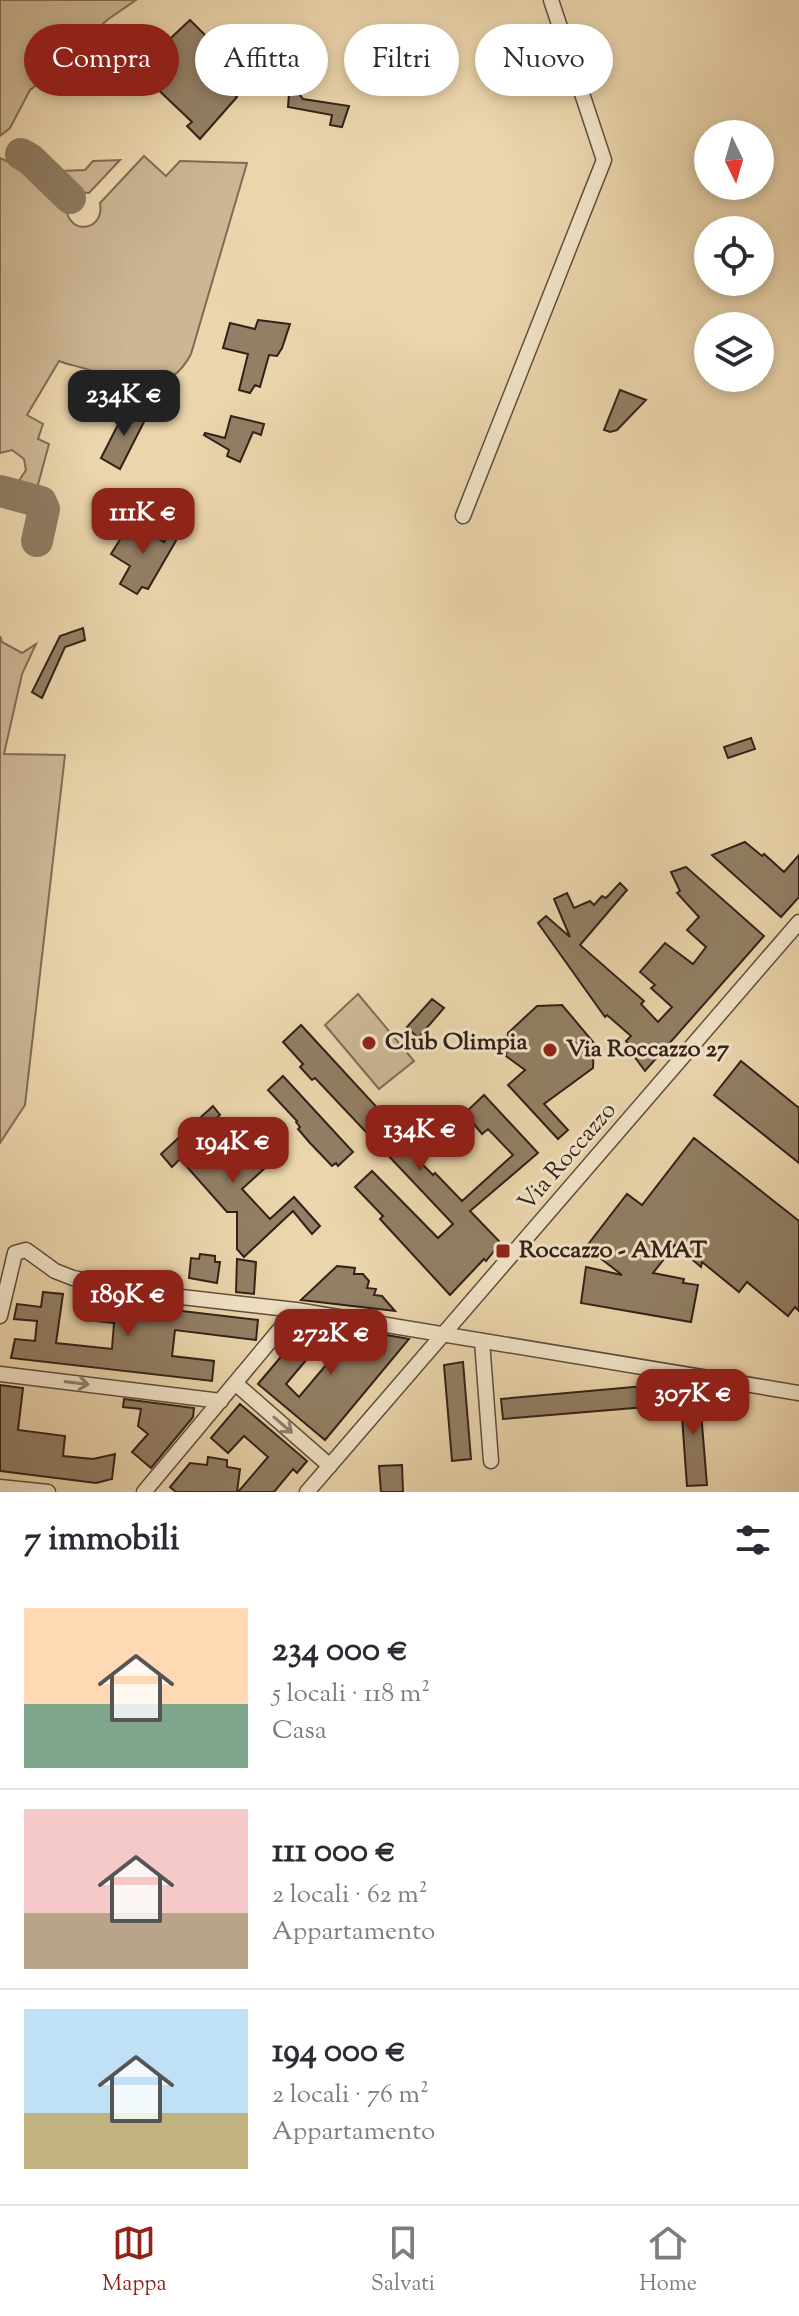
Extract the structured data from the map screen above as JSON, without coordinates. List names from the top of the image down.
{
  "streets": {
    "street": ["Via Roccazzo"]
  },
  "places": {
    "other": ["Club Olimpia", "Via Roccazzo 27"],
    "transit": ["Roccazzo - AMAT"]
  },
  "north": "bottom",
  "page": {
    "chip": [
      "Compra",
      "Affitta",
      "Filtri",
      "Nuovo"
    ],
    "price": [
      "234K €",
      "111K €",
      "134K €",
      "194K €",
      "189K €",
      "272K €",
      "307K €"
    ],
    "heading": "7 immobili",
    "list": [
      {
        "name": "234 000 €",
        "note": "5 locali · 118 m² · Casa"
      },
      {
        "name": "111 000 €",
        "note": "2 locali · 62 m² · Appartamento"
      },
      {
        "name": "194 000 €",
        "note": "2 locali · 76 m² · Appartamento"
      }
    ],
    "tabs": ["Mappa", "Salvati", "Home"]
  }
}
